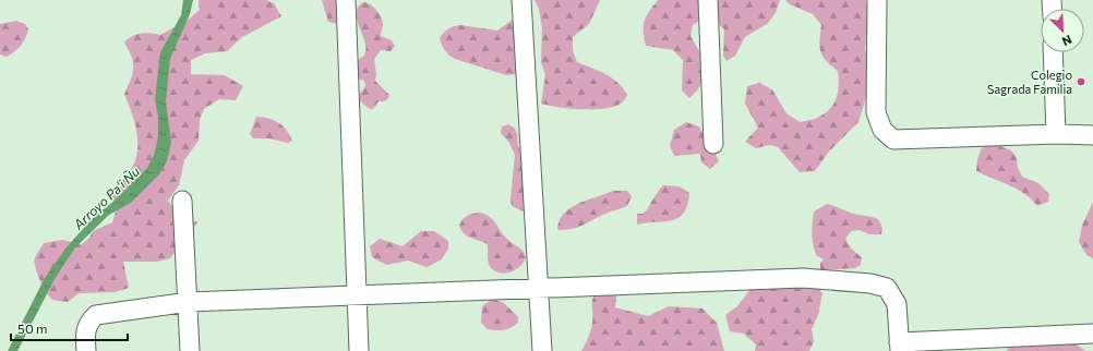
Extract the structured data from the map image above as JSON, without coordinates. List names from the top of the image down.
{
  "water": ["Arroyo Pa'i Ñu"],
  "places": ["Colegio Sagrada Familia"],
  "scale_bar": "50 m",
  "north": "bottom right"
}
